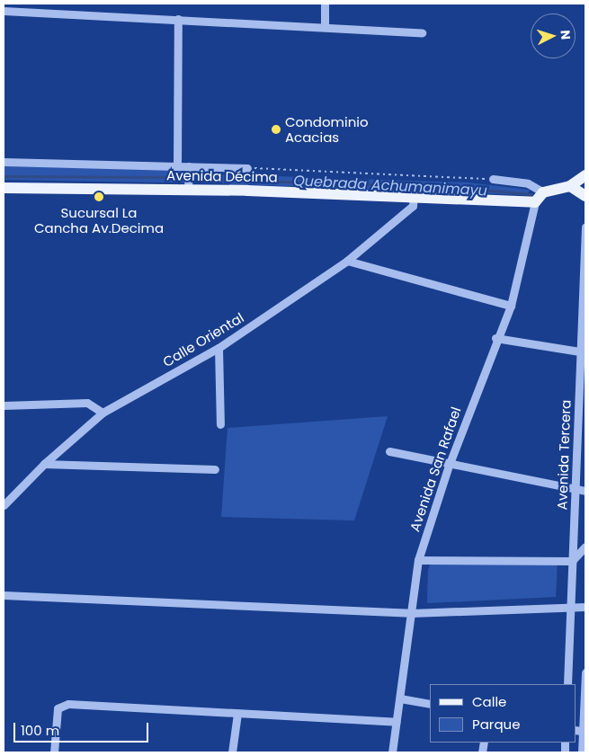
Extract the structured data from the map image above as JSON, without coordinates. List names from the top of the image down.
{
  "streets": {
    "main road": ["Avenida Décima"],
    "street": ["Calle Oriental", "Avenida Tercera", "Avenida San Rafael"]
  },
  "crossings": [
    ["Avenida Décima", "Calle Oriental"],
    ["Avenida Décima", "Avenida San Rafael"]
  ],
  "water": ["Quebrada Achumanimayu"],
  "places": ["Condominio Acacias", "Sucursal La Cancha Av.Decima"],
  "legend": ["Calle", "Parque"],
  "scale_bar": "100 m",
  "north": "right"
}
